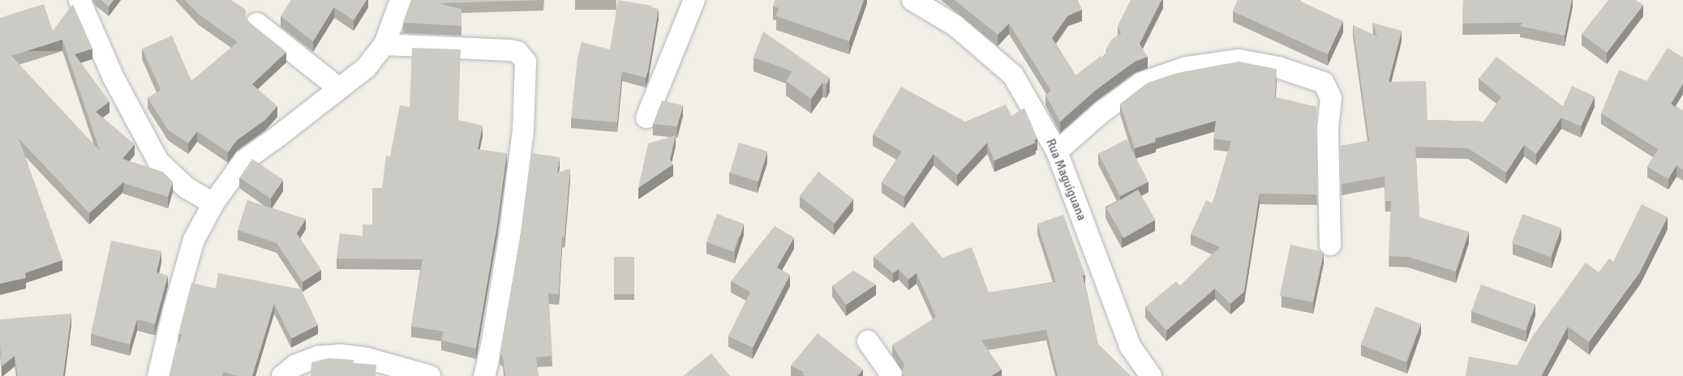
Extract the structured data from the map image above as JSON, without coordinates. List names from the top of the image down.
{
  "streets": {
    "street": ["Rua Maguiguana"]
  }
}
